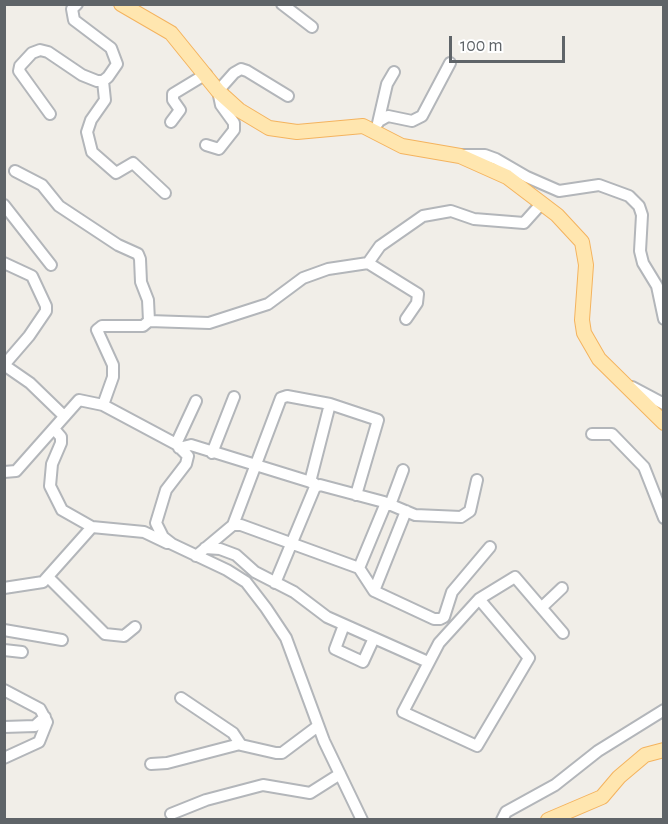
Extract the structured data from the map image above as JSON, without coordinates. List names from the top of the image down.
{
  "scale_bar": "100 m"
}
